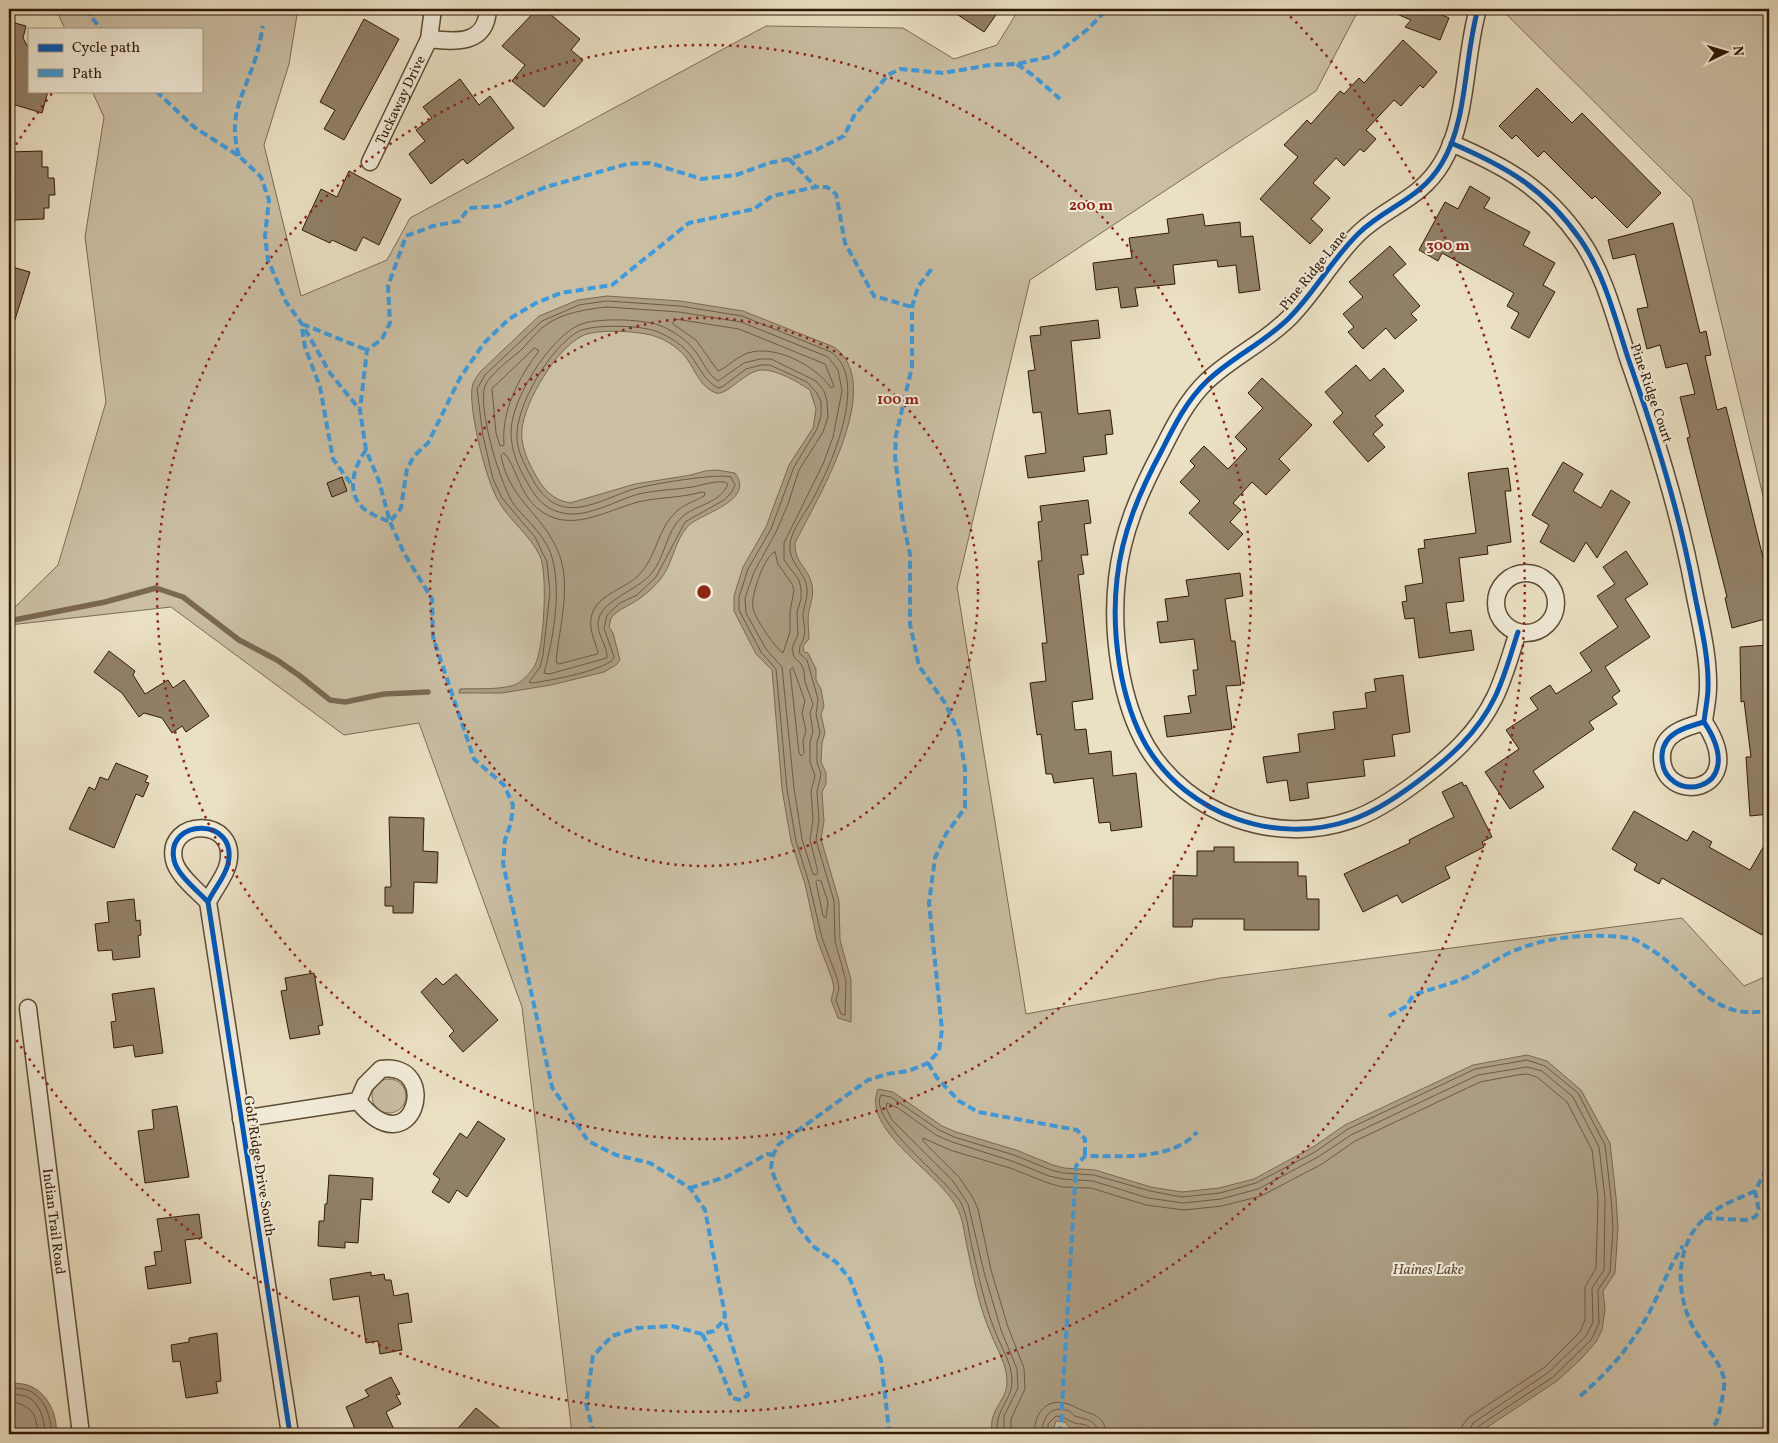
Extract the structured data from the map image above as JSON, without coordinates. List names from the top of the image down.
{
  "streets": {
    "street": [
      "Tuckaway Drive",
      "Pine Ridge Lane",
      "Pine Ridge Court",
      "Golf Ridge Drive South",
      "Indian Trail Road"
    ]
  },
  "crossings": [
    ["Pine Ridge Lane", "Pine Ridge Court"]
  ],
  "water": ["Haines Lake"],
  "legend": ["Cycle path", "Path"],
  "north": "right",
  "rings": ["200 m", "300 m", "100 m"]
}
